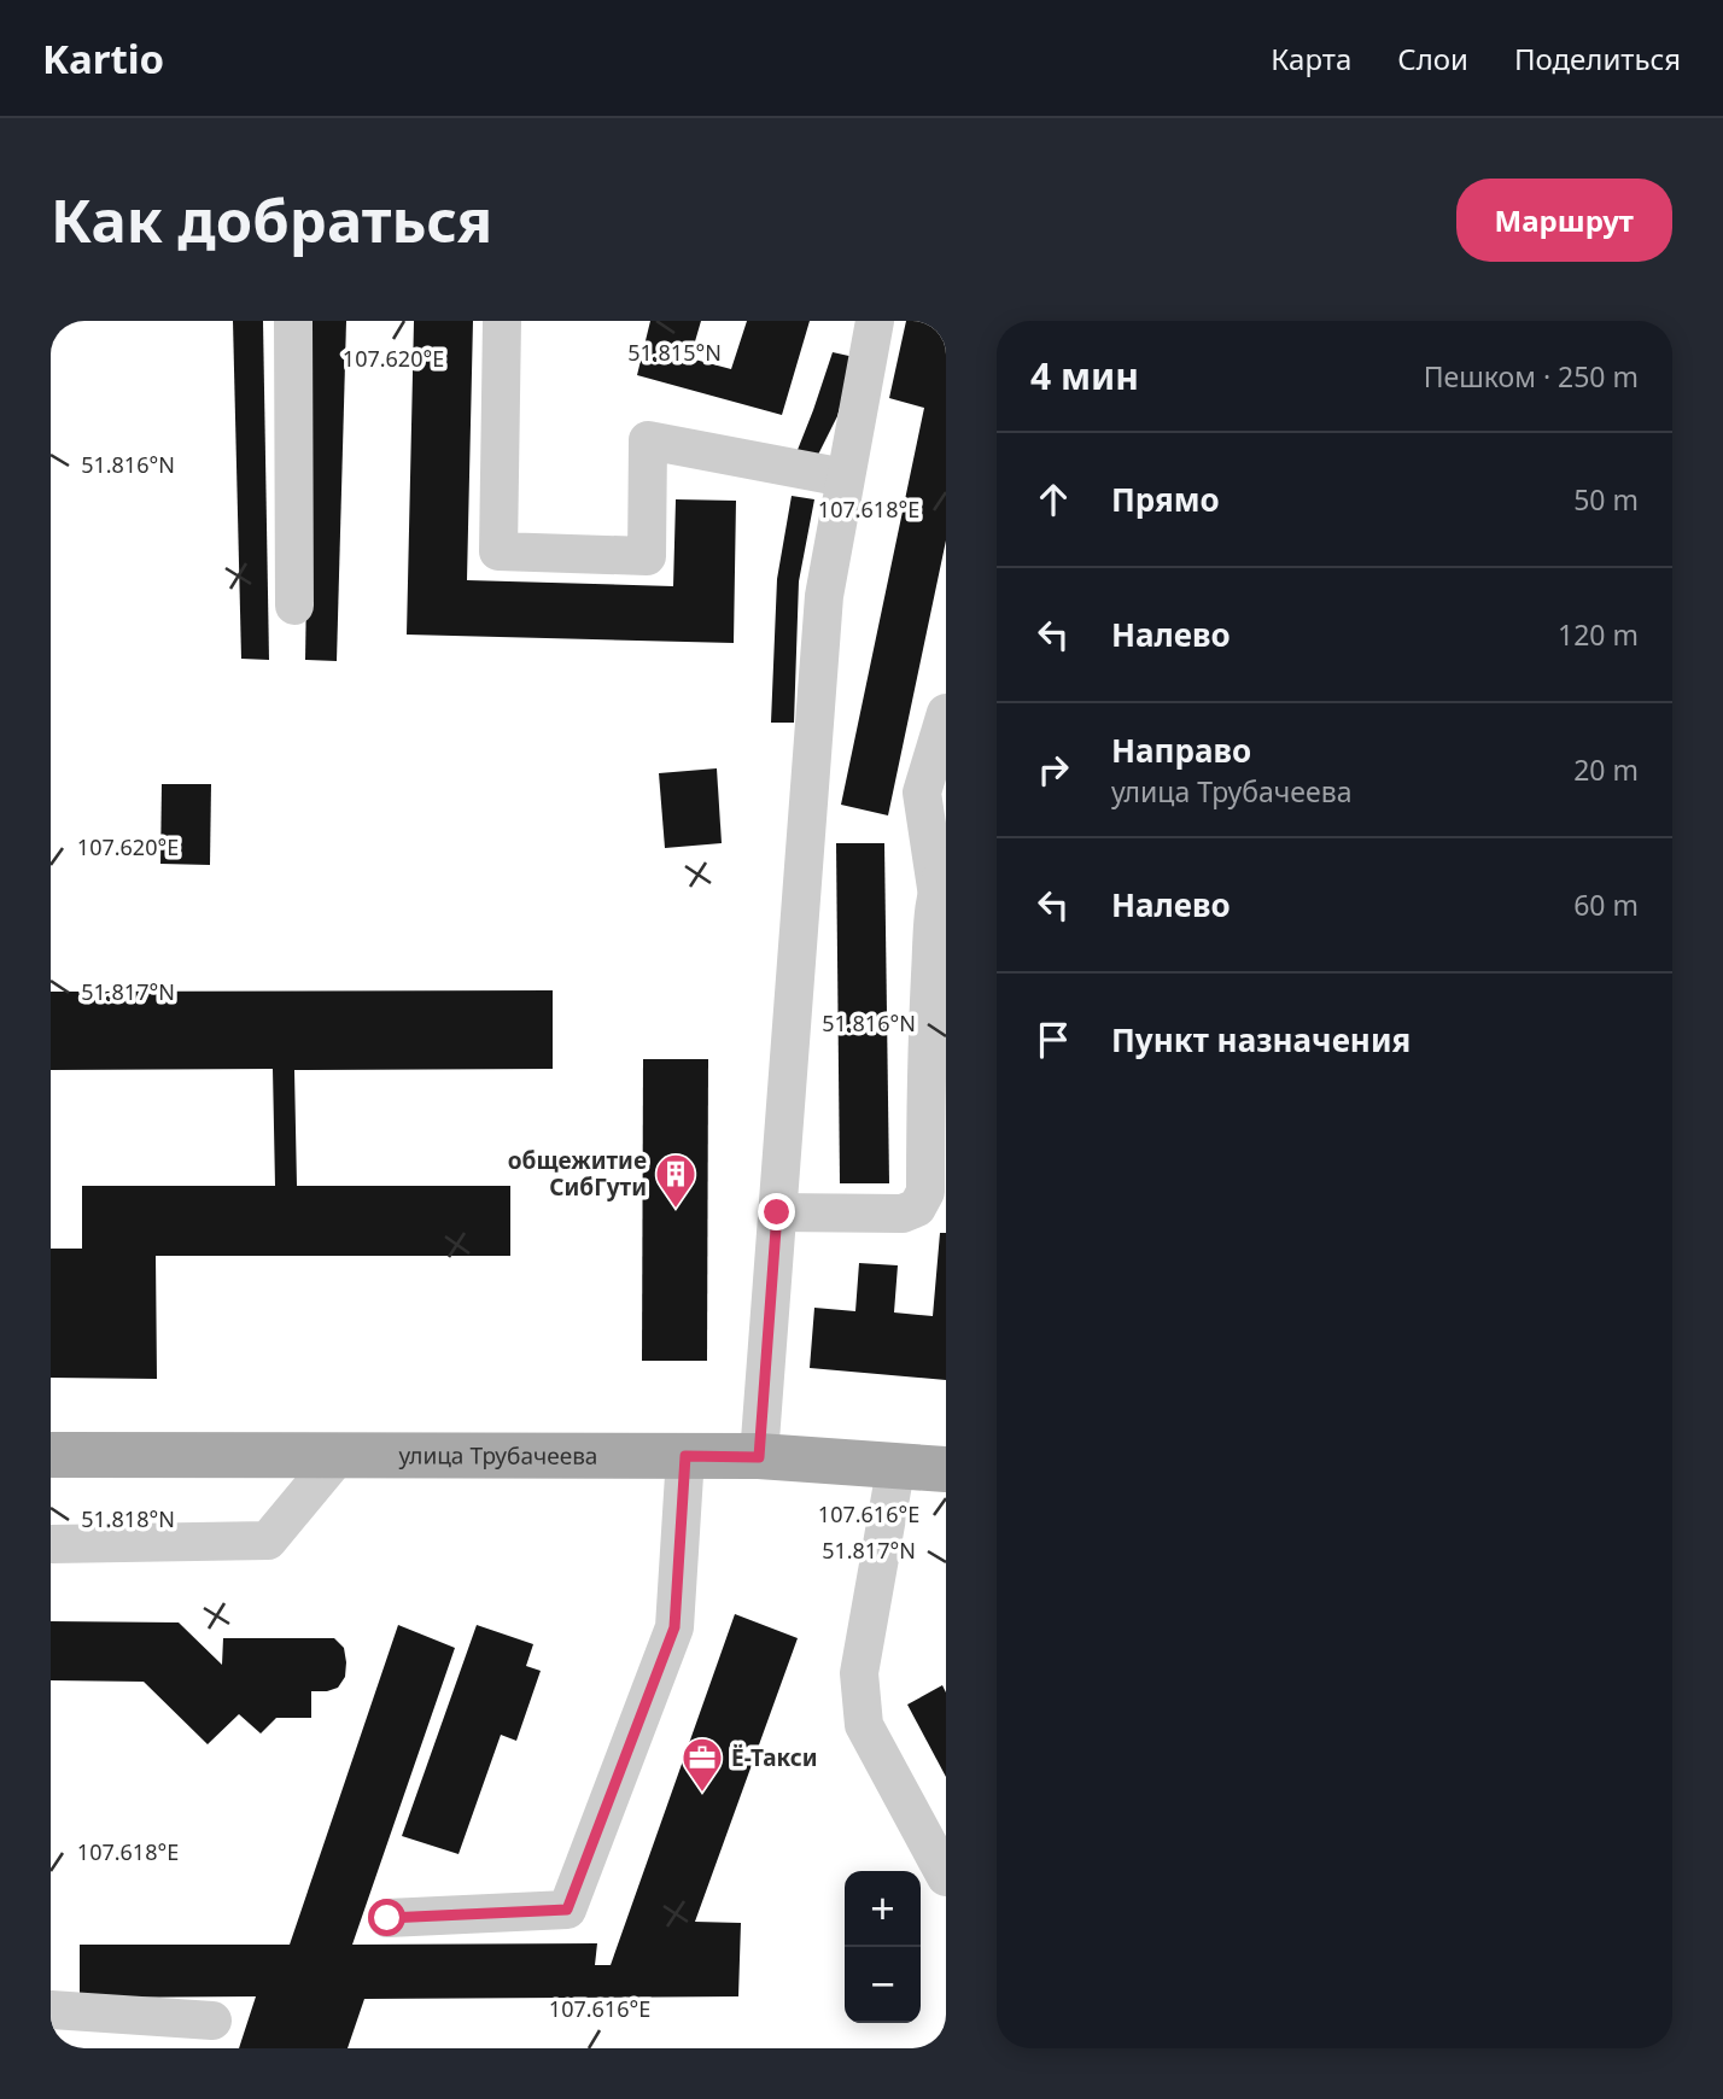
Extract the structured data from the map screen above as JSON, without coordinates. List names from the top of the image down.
{
  "streets": {
    "main road": ["улица Трубачеева"]
  },
  "places": {
    "building": ["общежитие СибГути"],
    "office": ["Ё-Такси"]
  },
  "page": {
    "header": "Kartio",
    "nav": ["Карта", "Слои", "Поделиться"],
    "buttons": "Маршрут",
    "title": "Как добраться",
    "heading": ["4 мин", "Пешком · 250 m"],
    "list": [
      ["Прямо", "50 m"],
      ["Налево", "120 m"],
      ["Направо", "улица Трубачеева", "20 m"],
      ["Налево", "60 m"],
      "Пункт назначения"
    ],
    "map_buttons": ["+", "−"]
  },
  "coordinates": [
    "51.815°N",
    "107.620°E",
    "51.816°N",
    "107.618°E",
    "51.817°N",
    "107.616°E",
    "51.818°N"
  ]
}
